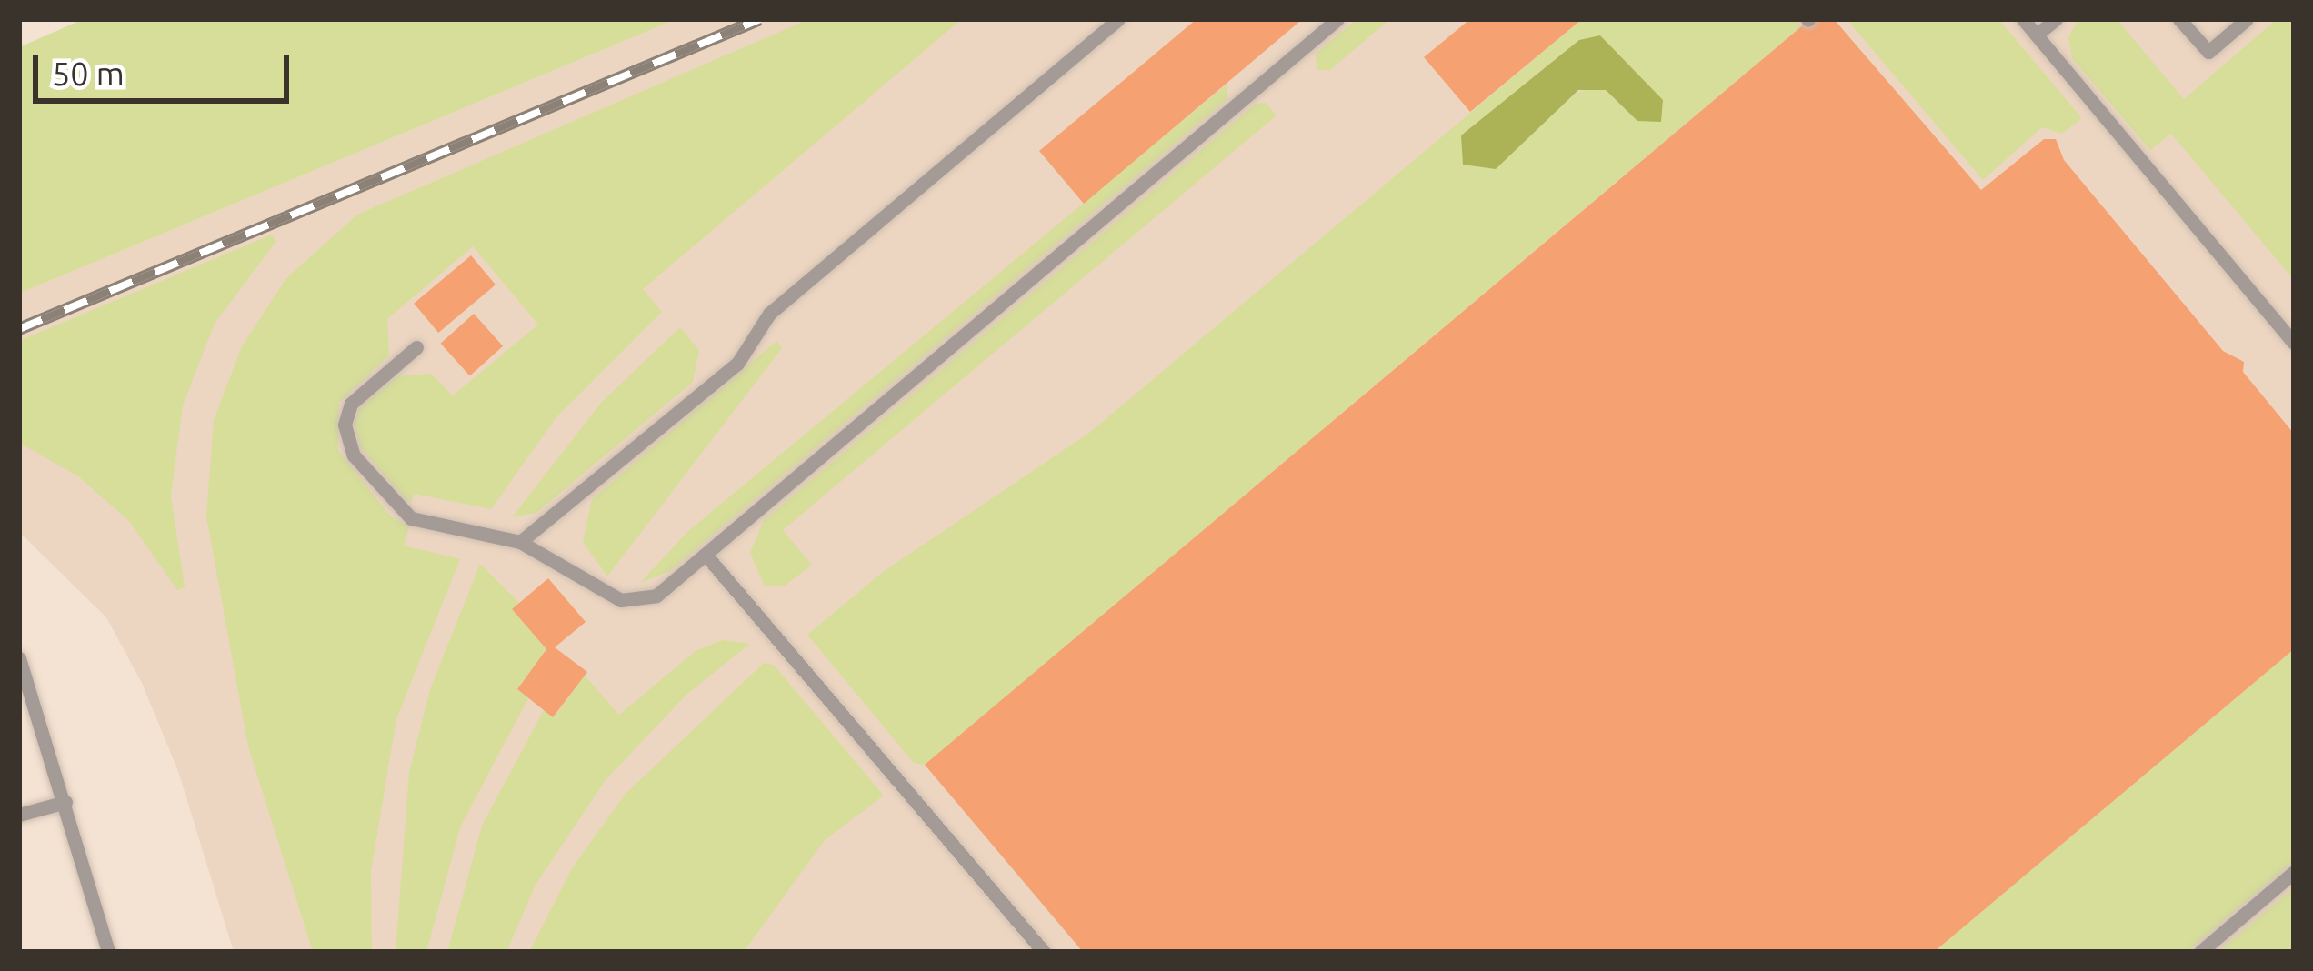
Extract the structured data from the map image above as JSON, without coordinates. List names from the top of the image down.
{
  "scale_bar": "50 m"
}
